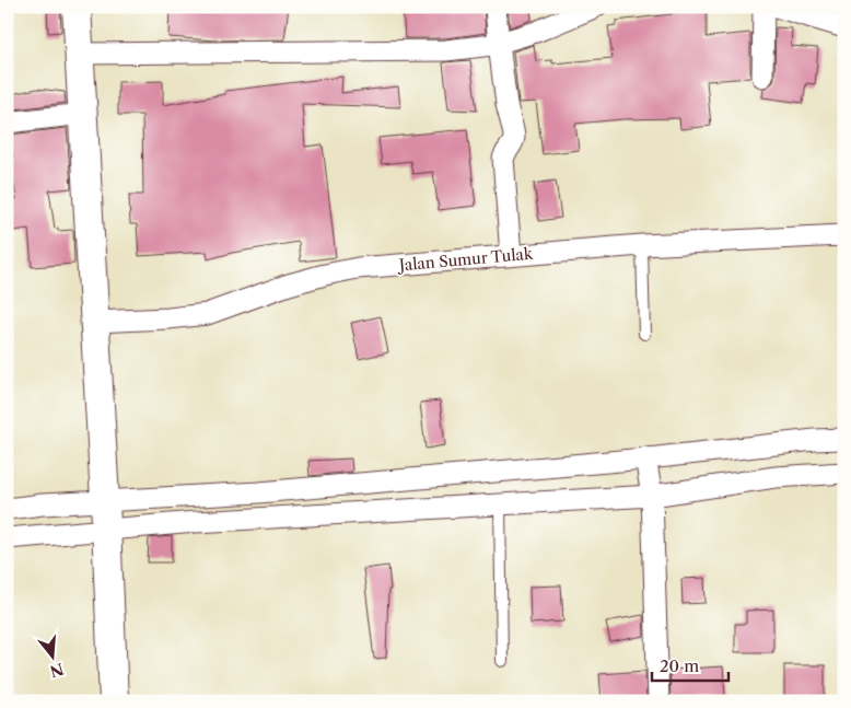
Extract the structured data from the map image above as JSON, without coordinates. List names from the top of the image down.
{
  "streets": {
    "street": ["Jalan Sumur Tulak"]
  },
  "scale_bar": "20 m",
  "north": "bottom"
}
